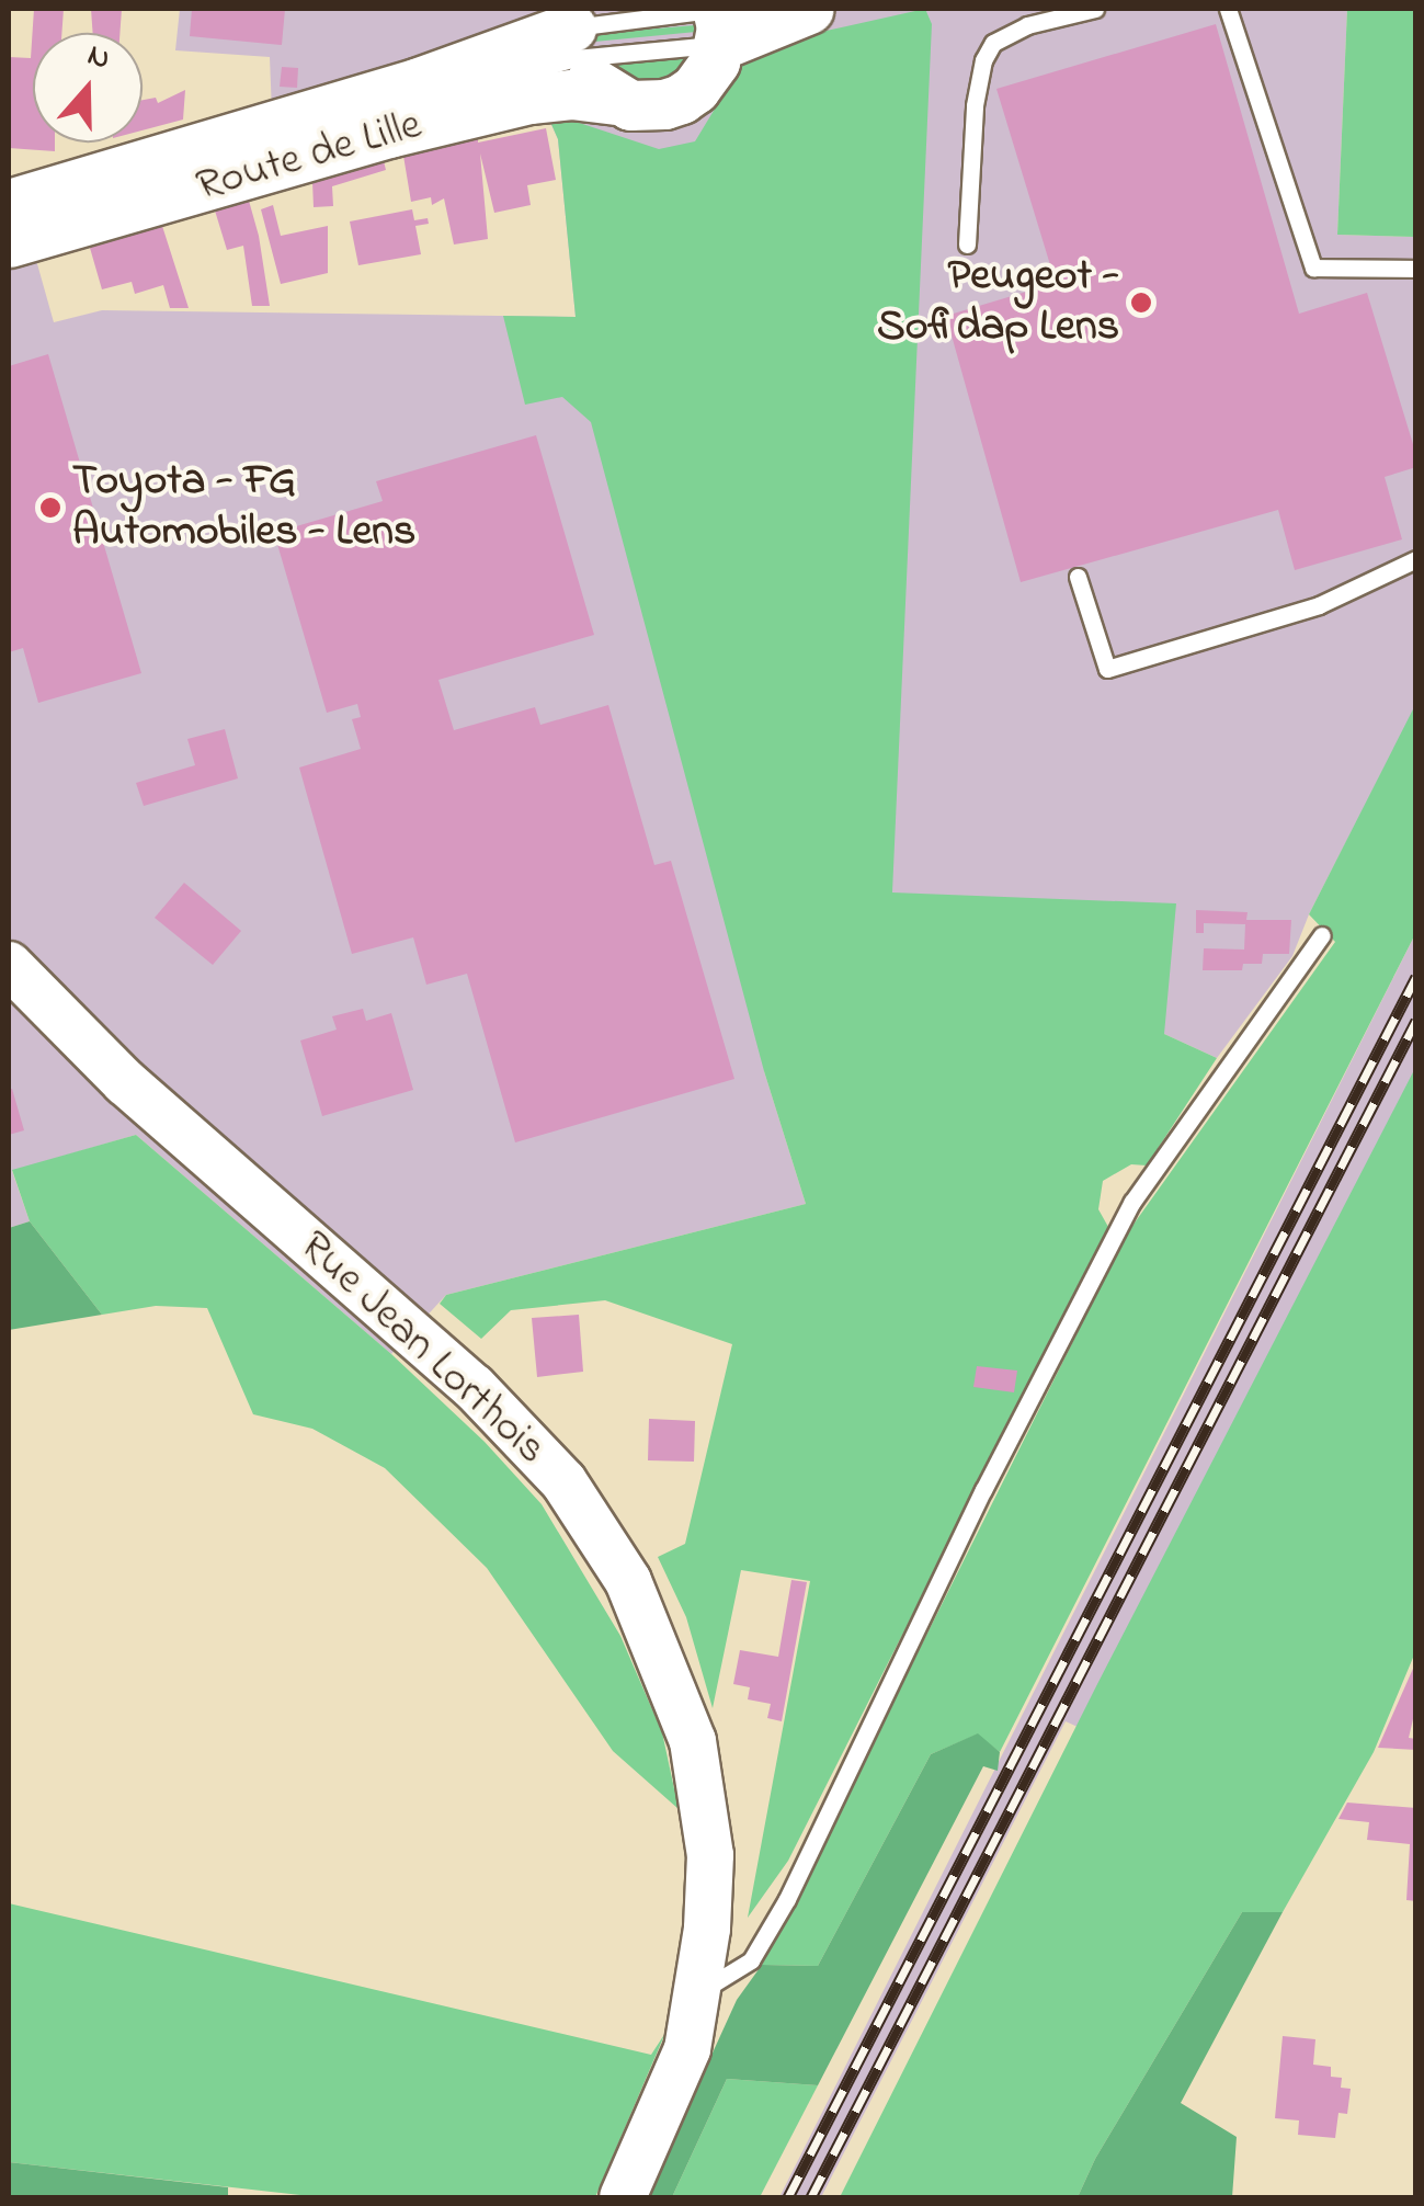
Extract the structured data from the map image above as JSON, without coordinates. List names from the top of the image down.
{
  "streets": {
    "main road": ["Route de Lille"],
    "street": ["Rue Jean Lorthois"]
  },
  "places": ["Peugeot - Sofidap Lens", "Toyota - FG Automobiles - Lens"],
  "north": "top"
}
